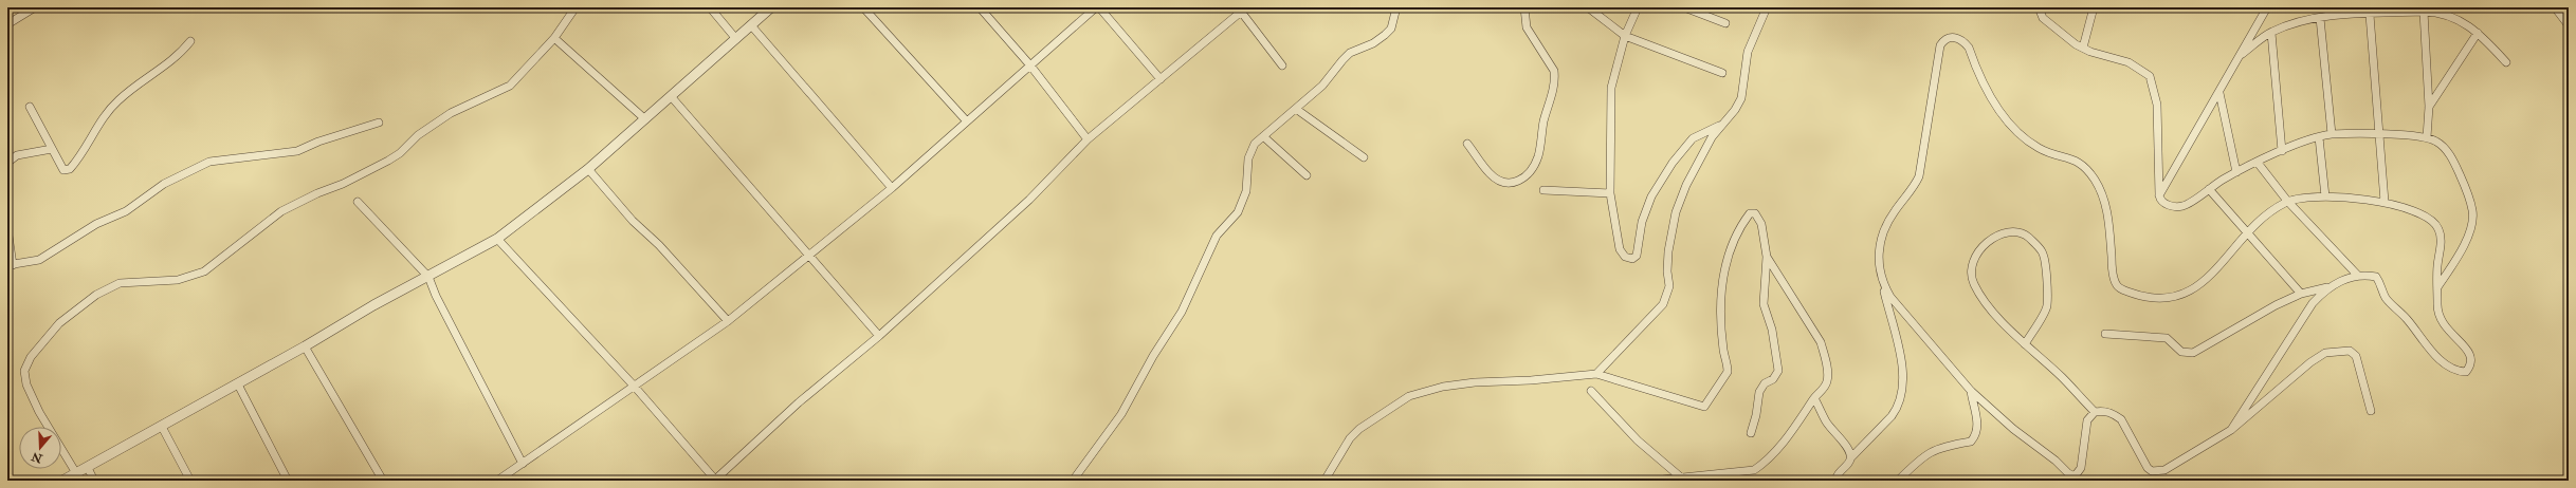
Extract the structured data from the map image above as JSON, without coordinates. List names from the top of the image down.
{
  "north": "bottom"
}
